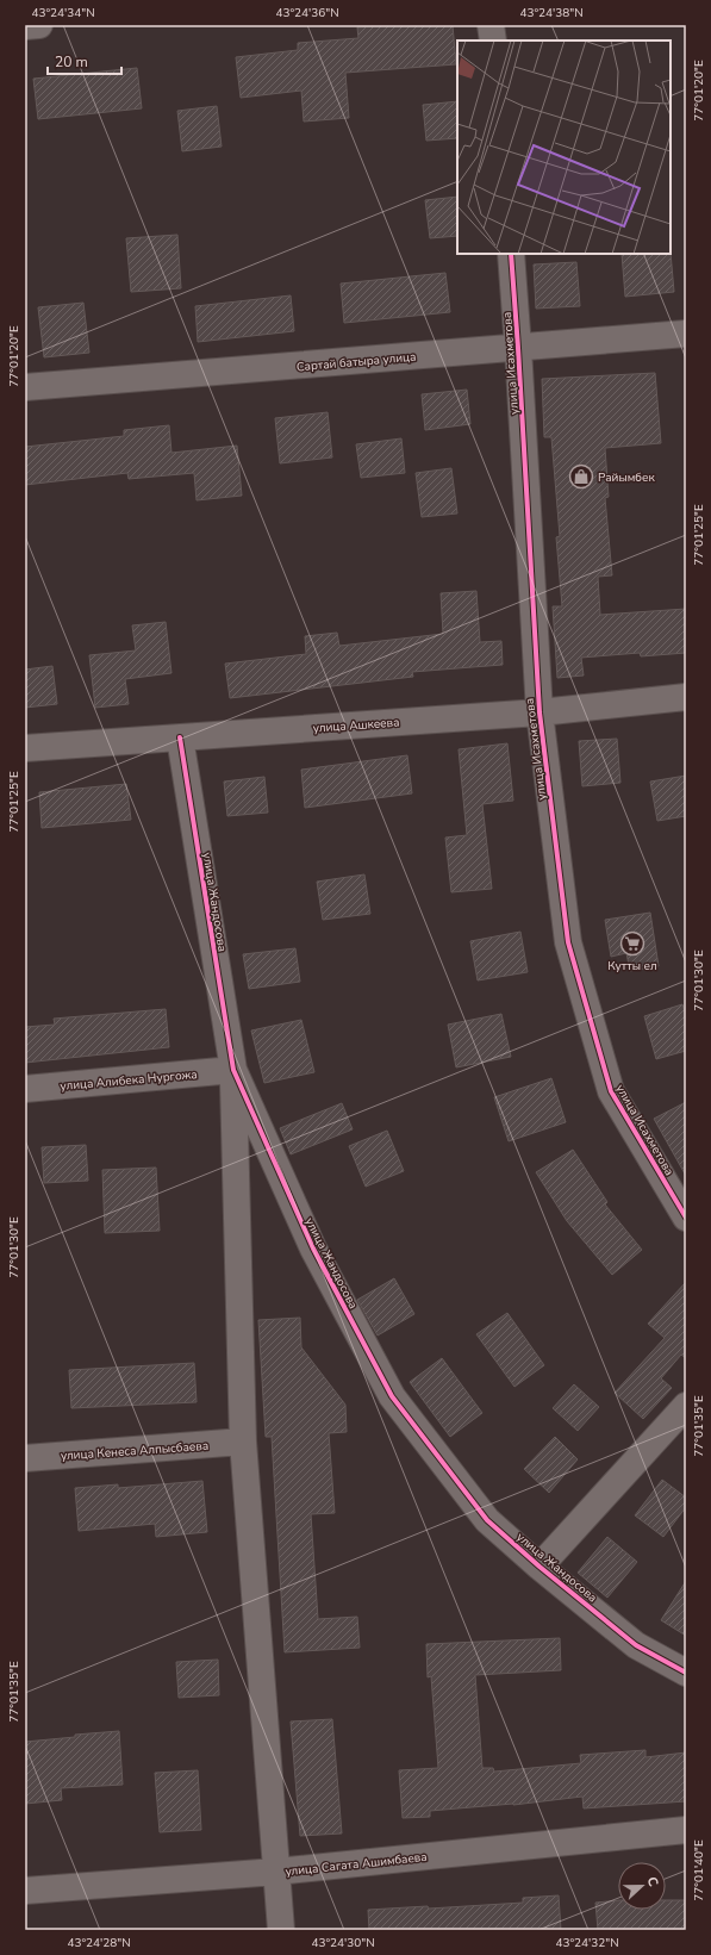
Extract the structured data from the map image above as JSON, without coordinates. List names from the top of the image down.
{
  "streets": {
    "street": [
      "Сартай батыра улица",
      "улица Исахметова",
      "улица Ашкеева",
      "улица Жандосова",
      "улица Алибека Нургожа",
      "улица Кенеса Алпысбаева",
      "улица Сагата Ашимбаева"
    ]
  },
  "crossings": [
    ["Сартай батыра улица", "улица Исахметова"],
    ["улица Исахметова", "улица Ашкеева"],
    ["улица Ашкеева", "улица Жандосова"],
    ["улица Жандосова", "улица Алибека Нургожа"]
  ],
  "places": {
    "shop": ["Райымбек"],
    "supermarket": ["Кутты ел"]
  },
  "scale_bar": "20 m",
  "north": "right",
  "coordinates": [
    "43°24'34\"N",
    "43°24'36\"N",
    "43°24'38\"N",
    "77°01'20\"E",
    "77°01'25\"E",
    "77°01'30\"E",
    "77°01'35\"E",
    "77°01'40\"E",
    "43°24'28\"N",
    "43°24'30\"N",
    "43°24'32\"N"
  ]
}
